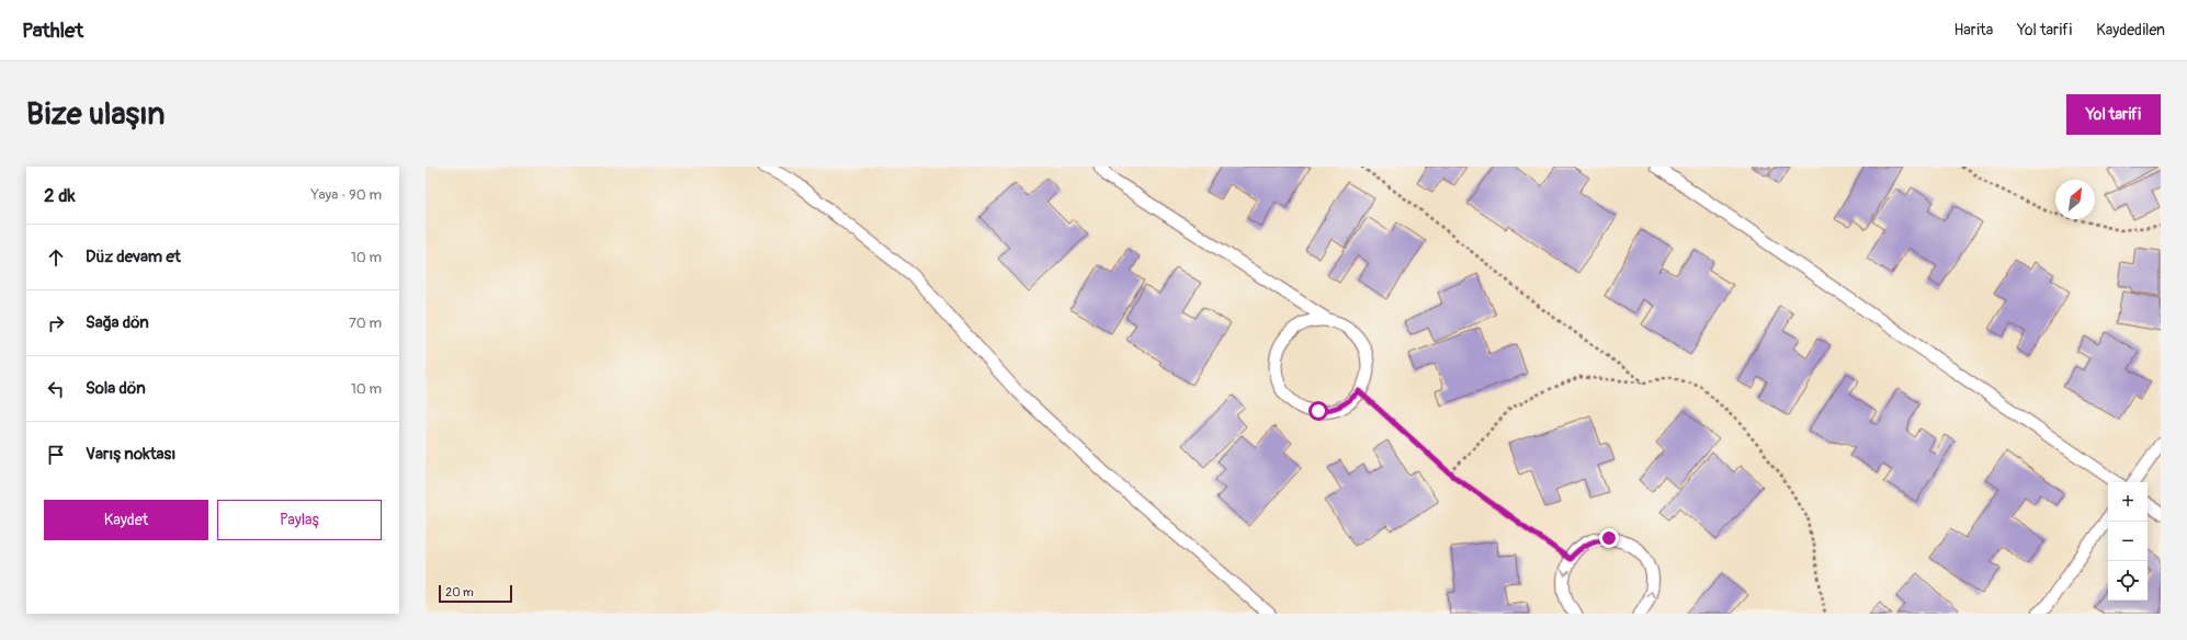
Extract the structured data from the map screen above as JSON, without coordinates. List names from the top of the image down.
{
  "scale_bar": "20 m",
  "north": "top right",
  "page": {
    "header": "Pathlet",
    "nav": ["Harita", "Yol tarifi", "Kaydedilen"],
    "buttons": [
      "Yol tarifi",
      ["Kaydet", "Paylaş"]
    ],
    "title": "Bize ulaşın",
    "heading": ["2 dk", "Yaya · 90 m"],
    "list": [
      ["Düz devam et", "10 m"],
      ["Sağa dön", "70 m"],
      ["Sola dön", "10 m"],
      "Varış noktası"
    ],
    "map_buttons": ["+", "−"],
    "scale": "20 m"
  }
}
